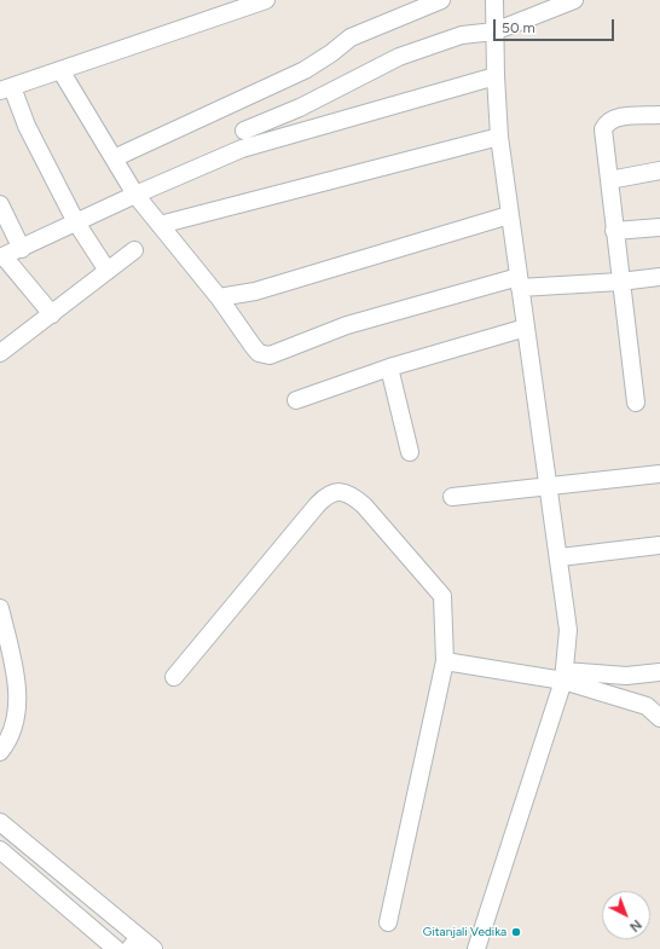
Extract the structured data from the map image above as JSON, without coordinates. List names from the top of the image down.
{
  "places": ["Gitanjali Vedika"],
  "scale_bar": "50 m",
  "north": "bottom right"
}
